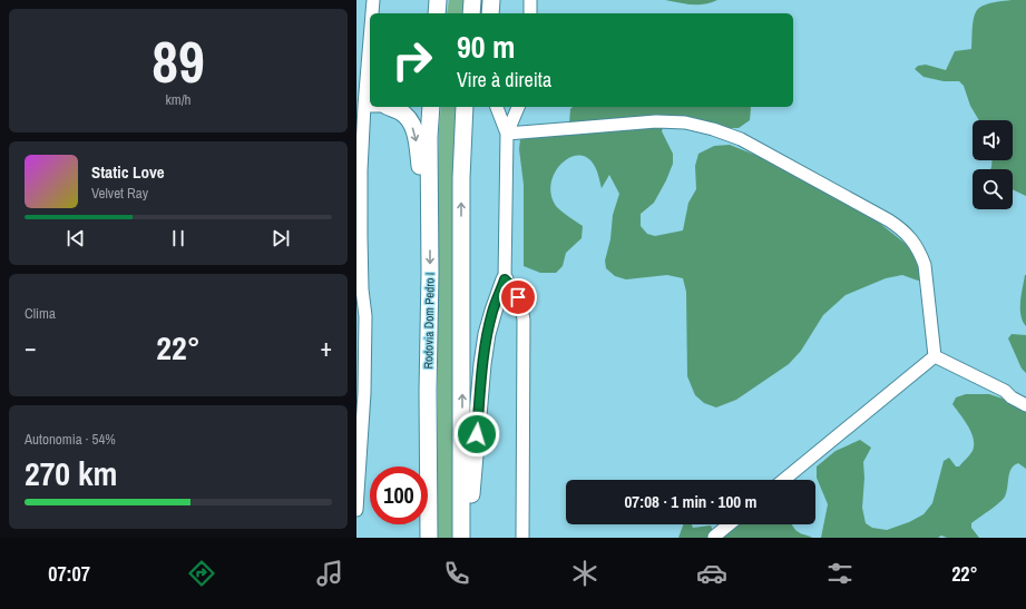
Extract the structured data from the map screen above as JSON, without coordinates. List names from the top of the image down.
{
  "streets": {
    "highway": ["Rodovia Dom Pedro I"]
  },
  "page": {
    "tile": [
      ["89", "km/h"],
      "Clima",
      ["Autonomia · 54%", "270 km"]
    ],
    "turn": ["90 m", "Vire à direita"],
    "song": ["Static Love", "Velvet Ray"],
    "heat": ["−", "22°", "+"],
    "limit": "100",
    "trip": "07:08 · 1 min · 100 m",
    "tabs": ["07:07", "22°"]
  }
}
